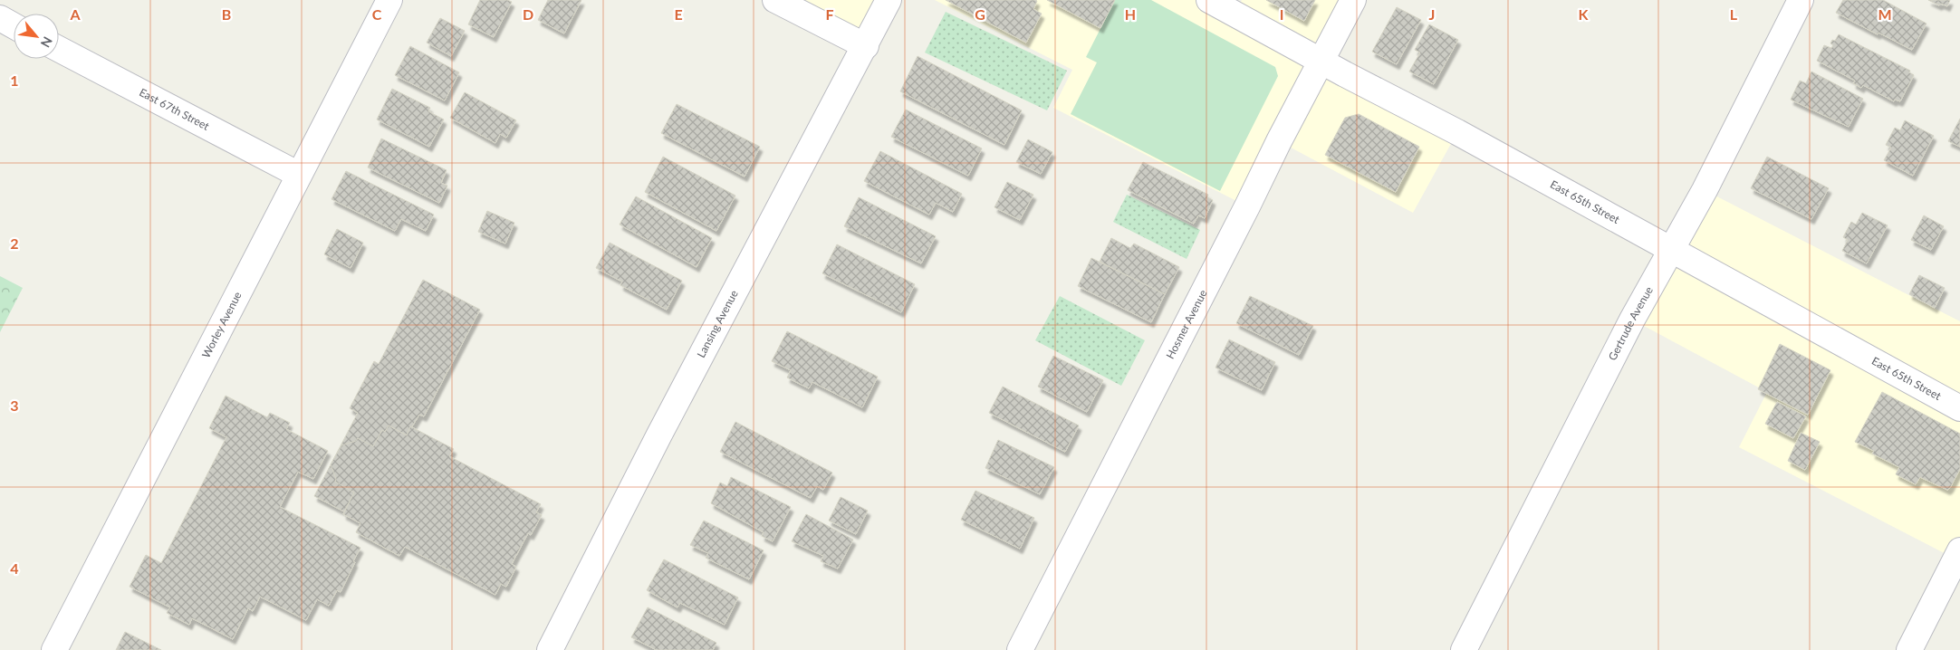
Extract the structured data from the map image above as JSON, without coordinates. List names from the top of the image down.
{
  "streets": {
    "street": [
      "East 67th Street",
      "East 65th Street",
      "Lansing Avenue",
      "Gertrude Avenue",
      "Worley Avenue",
      "Hosmer Avenue"
    ]
  },
  "crossings": [
    ["East 67th Street", "Worley Avenue"],
    ["East 65th Street", "Gertrude Avenue"],
    ["East 65th Street", "Hosmer Avenue"]
  ],
  "north": "bottom right",
  "grid": {
    "columns": [
      "A",
      "B",
      "C",
      "D",
      "E",
      "F",
      "G",
      "H",
      "I",
      "J",
      "K",
      "L",
      "M"
    ],
    "rows": [
      "1",
      "2",
      "3",
      "4"
    ]
  }
}
